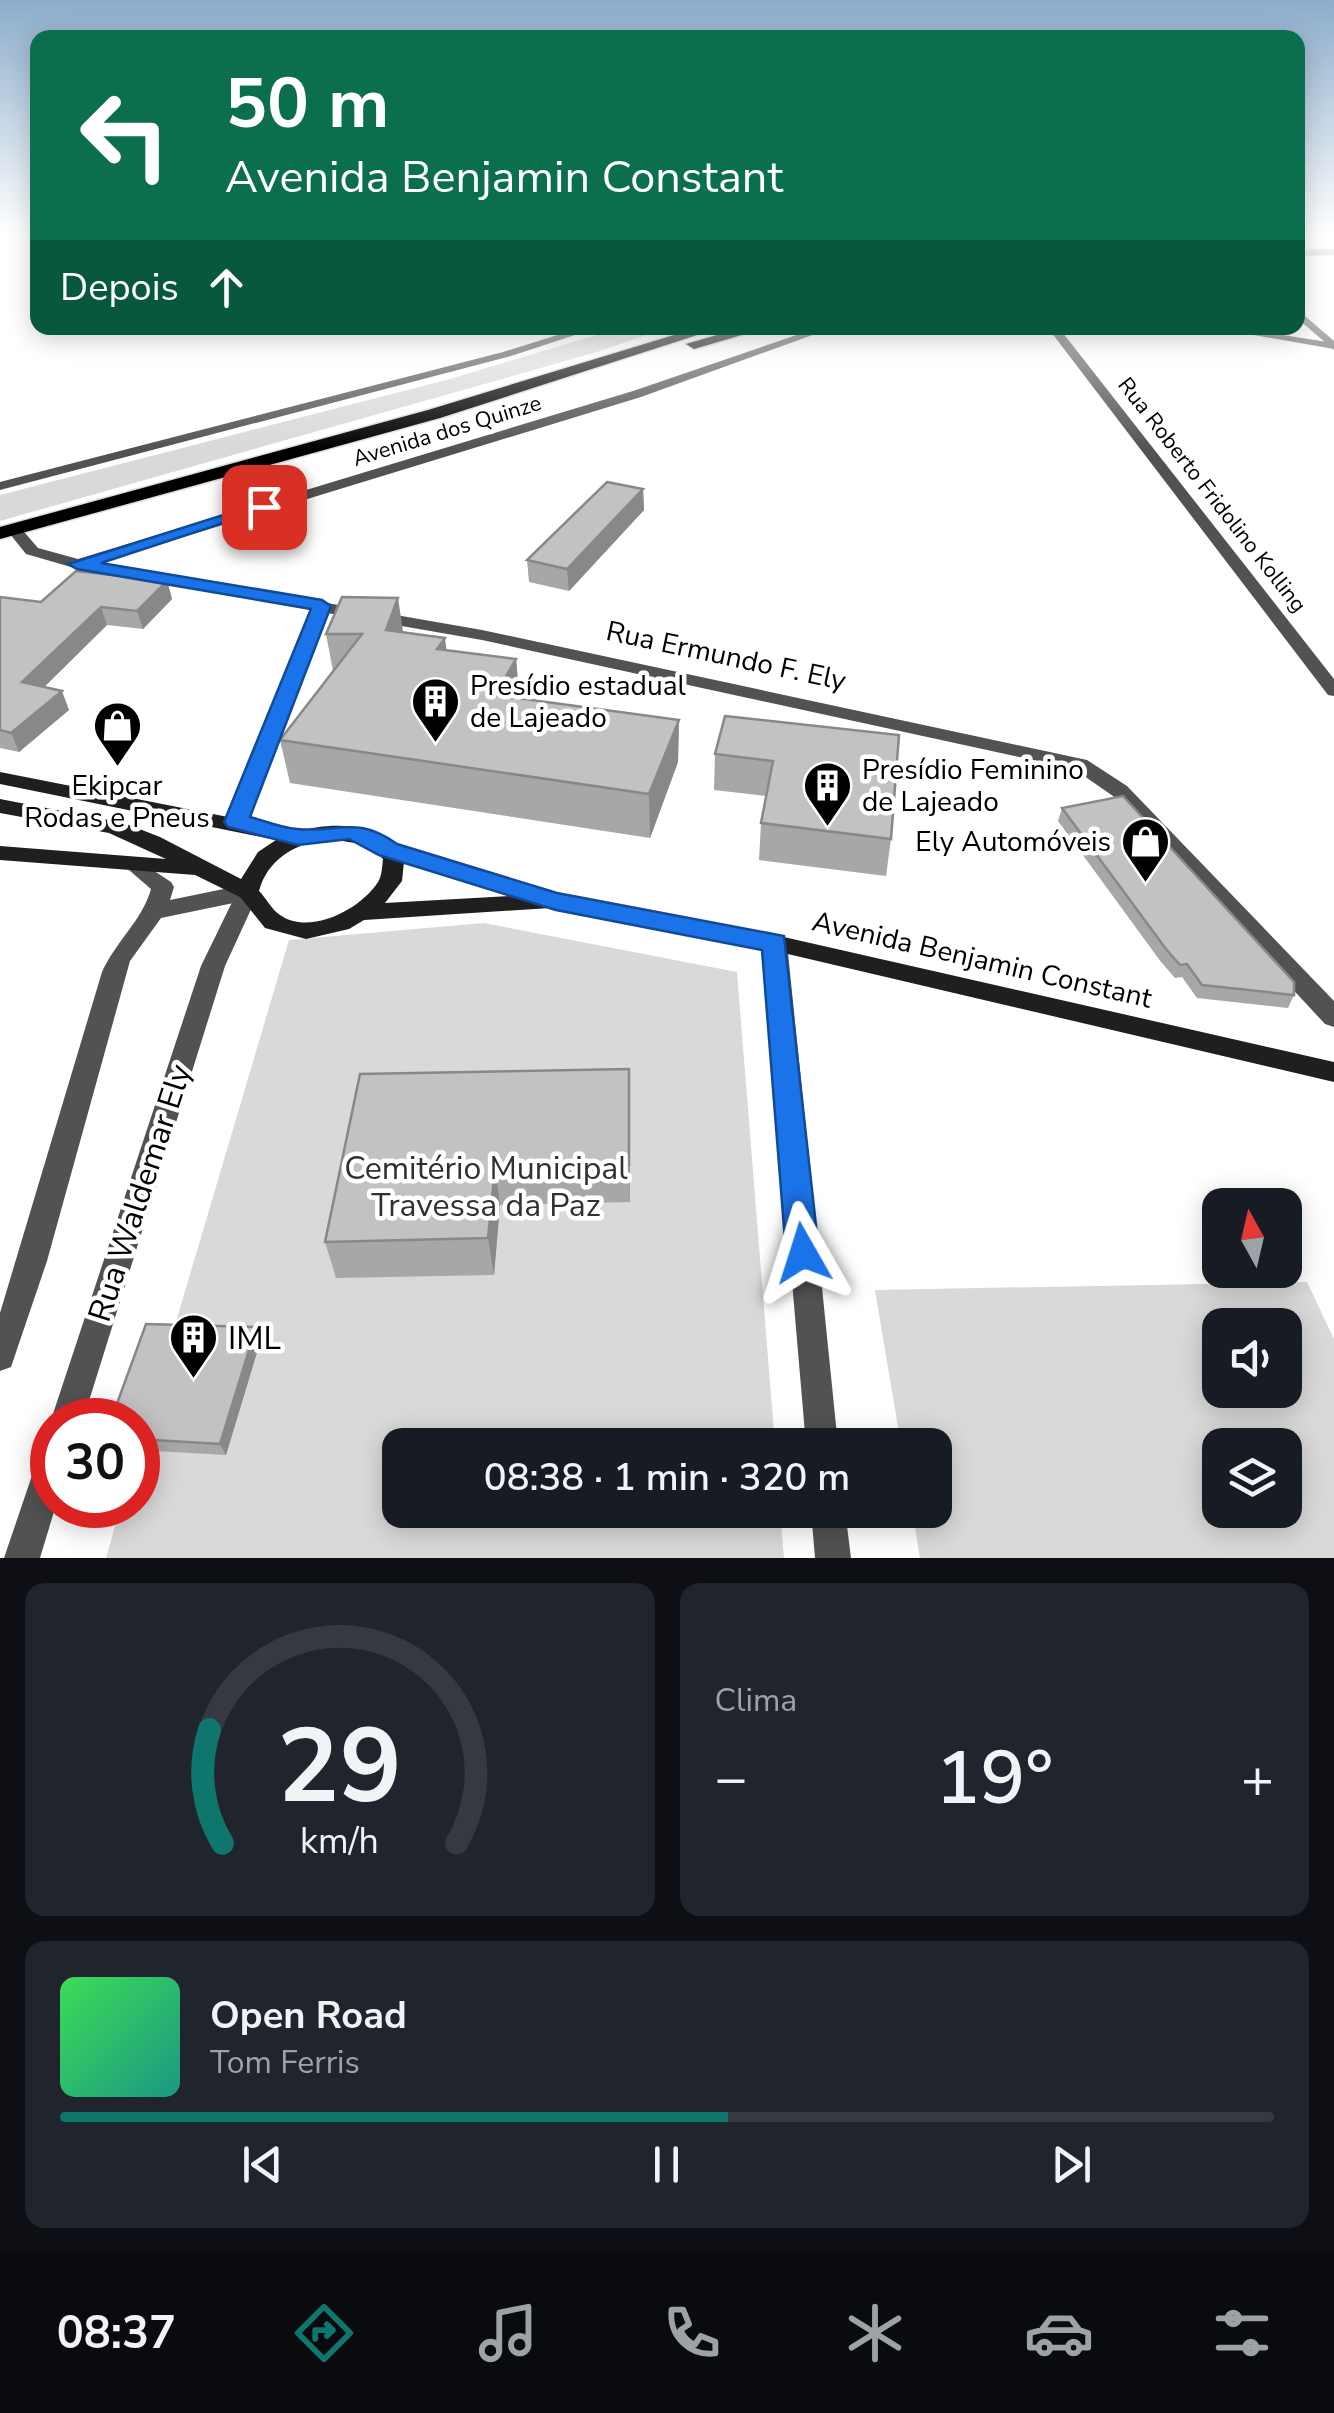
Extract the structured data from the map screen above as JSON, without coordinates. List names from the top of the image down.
{
  "streets": {
    "main road": ["Avenida Benjamin Constant"],
    "street": [
      "Avenida dos Quinze",
      "Rua Roberto Fridolino Kolling",
      "Rua Ermundo F. Ely",
      "Rua Waldemar Ely"
    ]
  },
  "crossings": [
    ["Avenida dos Quinze", "Rua Ermundo F. Ely"],
    ["Avenida Benjamin Constant", "Rua Waldemar Ely"]
  ],
  "parks": ["Cemitério Municipal Travessa da Paz"],
  "places": {
    "building": ["Presídio estadual de Lajeado", "Presídio Feminino de Lajeado", "IML"],
    "shop": ["Ekipcar Rodas e Pneus", "Ely Automóveis"]
  },
  "north": "top",
  "page": {
    "turn": ["50 m", "Avenida Benjamin Constant"],
    "then": "Depois",
    "limit": "30",
    "trip": "08:38 · 1 min · 320 m",
    "tile": "Clima",
    "heat": ["−", "19°", "+"],
    "song": ["Open Road", "Tom Ferris"],
    "tabs": "08:37",
    "gauge": ["29", "km/h"]
  }
}
